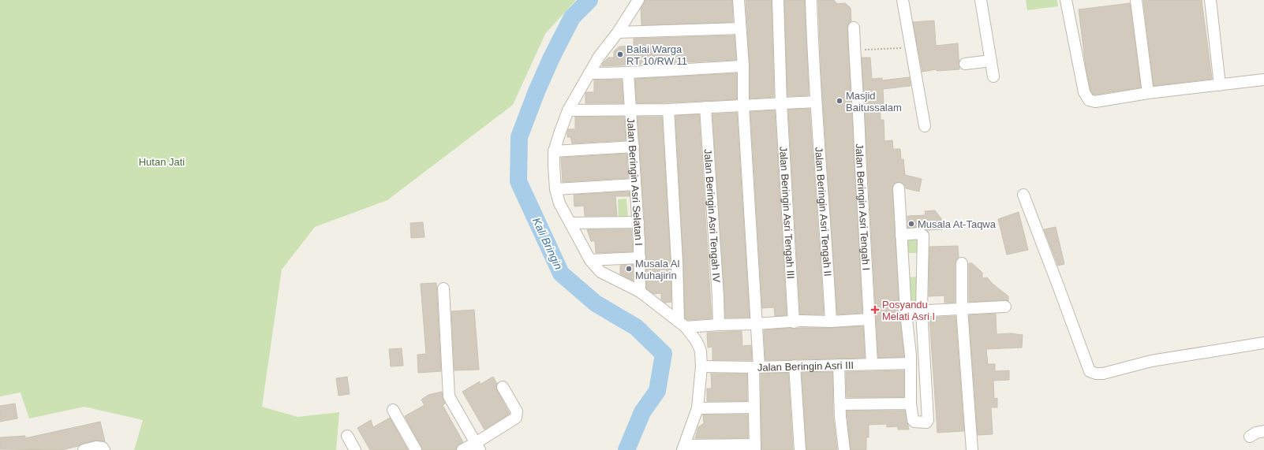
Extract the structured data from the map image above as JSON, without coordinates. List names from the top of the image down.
{
  "streets": {
    "street": [
      "Jalan Beringin Asri Selatan I",
      "Jalan Beringin Asri Tengah I",
      "Jalan Beringin Asri Tengah II",
      "Jalan Beringin Asri Tengah III",
      "Jalan Beringin Asri Tengah IV",
      "Jalan Beringin Asri III"
    ]
  },
  "crossings": [
    ["Jalan Beringin Asri Tengah I", "Jalan Beringin Asri III"]
  ],
  "water": ["Kali Bringin"],
  "parks": ["Hutan Jati"],
  "places": {
    "other": [
      "Balai Warga RT 10/RW 11",
      "Masjid Baitussalam",
      "Musala At-Taqwa",
      "Musala Al Muhajirin"
    ],
    "health": ["Posyandu Melati Asri I"]
  }
}
